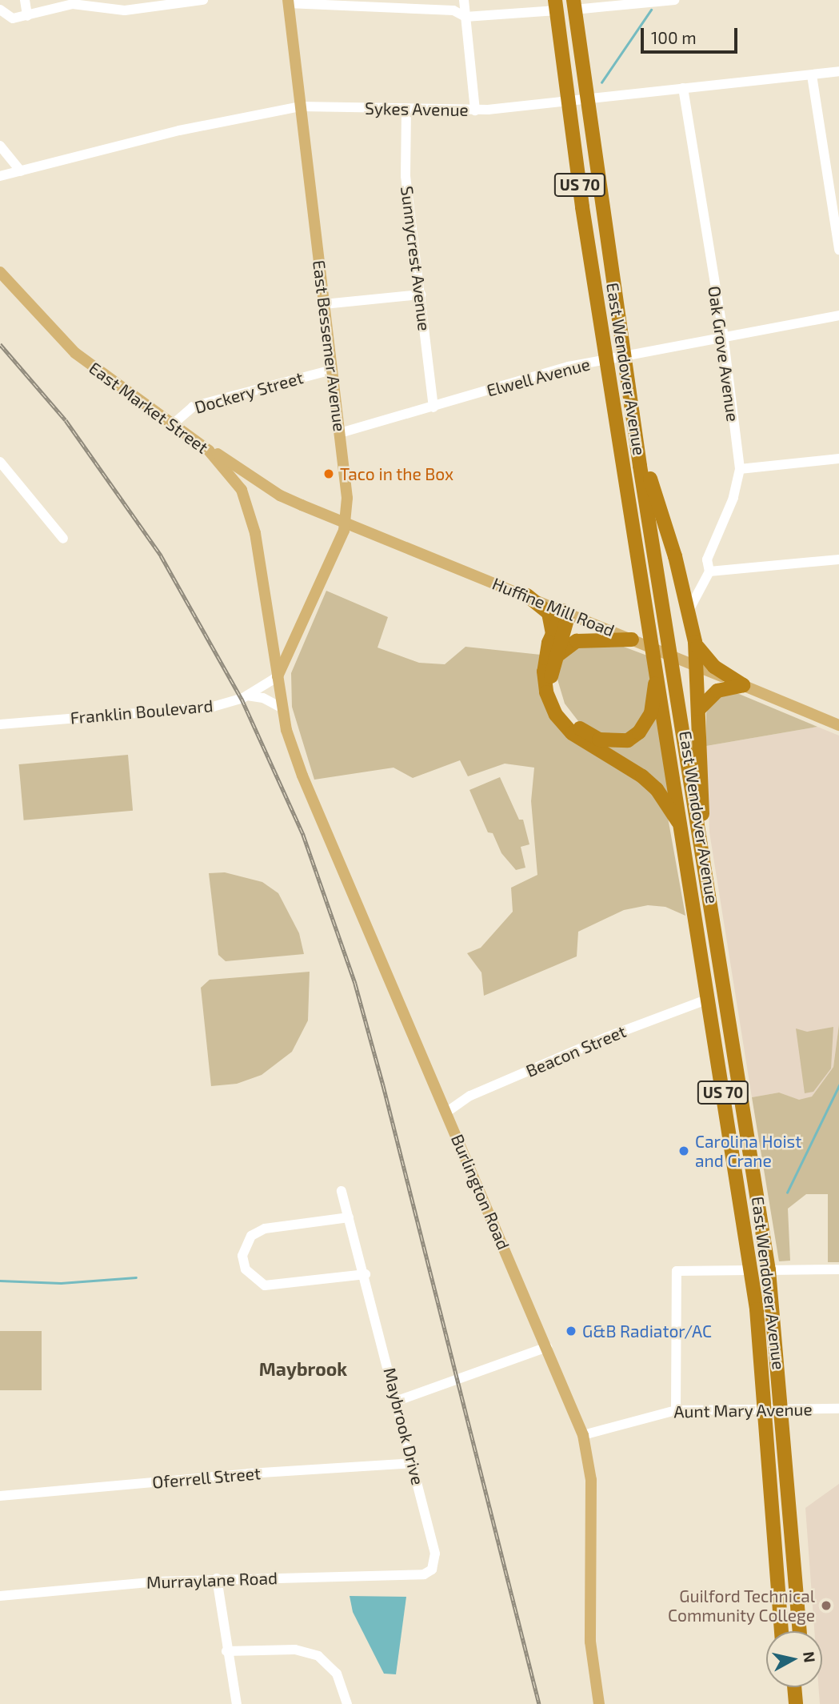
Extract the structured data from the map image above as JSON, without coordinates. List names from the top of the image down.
{
  "streets": {
    "highway": ["US 70", "East Wendover Avenue"],
    "main road": [
      "East Bessemer Avenue",
      "East Market Street",
      "Huffine Mill Road",
      "Burlington Road"
    ],
    "street": [
      "Sykes Avenue",
      "Sunnycrest Avenue",
      "Oak Grove Avenue",
      "Elwell Avenue",
      "Dockery Street",
      "Franklin Boulevard",
      "Beacon Street",
      "Aunt Mary Avenue",
      "Maybrook Drive",
      "Oferrell Street",
      "Murraylane Road"
    ]
  },
  "crossings": [
    ["Sykes Avenue", "Sunnycrest Avenue"],
    ["Sykes Avenue", "East Bessemer Avenue"],
    ["Sykes Avenue", "Oak Grove Avenue"],
    ["Sykes Avenue", "East Wendover Avenue"],
    ["Sunnycrest Avenue", "Elwell Avenue"],
    ["East Bessemer Avenue", "Elwell Avenue"],
    ["East Bessemer Avenue", "Dockery Street"],
    ["East Bessemer Avenue", "East Market Street"],
    ["East Bessemer Avenue", "Huffine Mill Road"],
    ["East Bessemer Avenue", "Franklin Boulevard"],
    ["Oak Grove Avenue", "Elwell Avenue"],
    ["East Wendover Avenue", "Elwell Avenue"],
    ["East Wendover Avenue", "Beacon Street"],
    ["East Wendover Avenue", "Aunt Mary Avenue"],
    ["Dockery Street", "East Market Street"],
    ["East Market Street", "Huffine Mill Road"],
    ["East Market Street", "Franklin Boulevard"],
    ["East Market Street", "Burlington Road"],
    ["Beacon Street", "Burlington Road"],
    ["Burlington Road", "Aunt Mary Avenue"],
    ["Maybrook Drive", "Oferrell Street"],
    ["Maybrook Drive", "Murraylane Road"]
  ],
  "districts": ["Maybrook"],
  "places": [
    "Taco in the Box",
    "Carolina Hoist and Crane",
    "G&B Radiator/AC",
    "Guilford Technical Community College"
  ],
  "scale_bar": "100 m",
  "north": "right"
}
